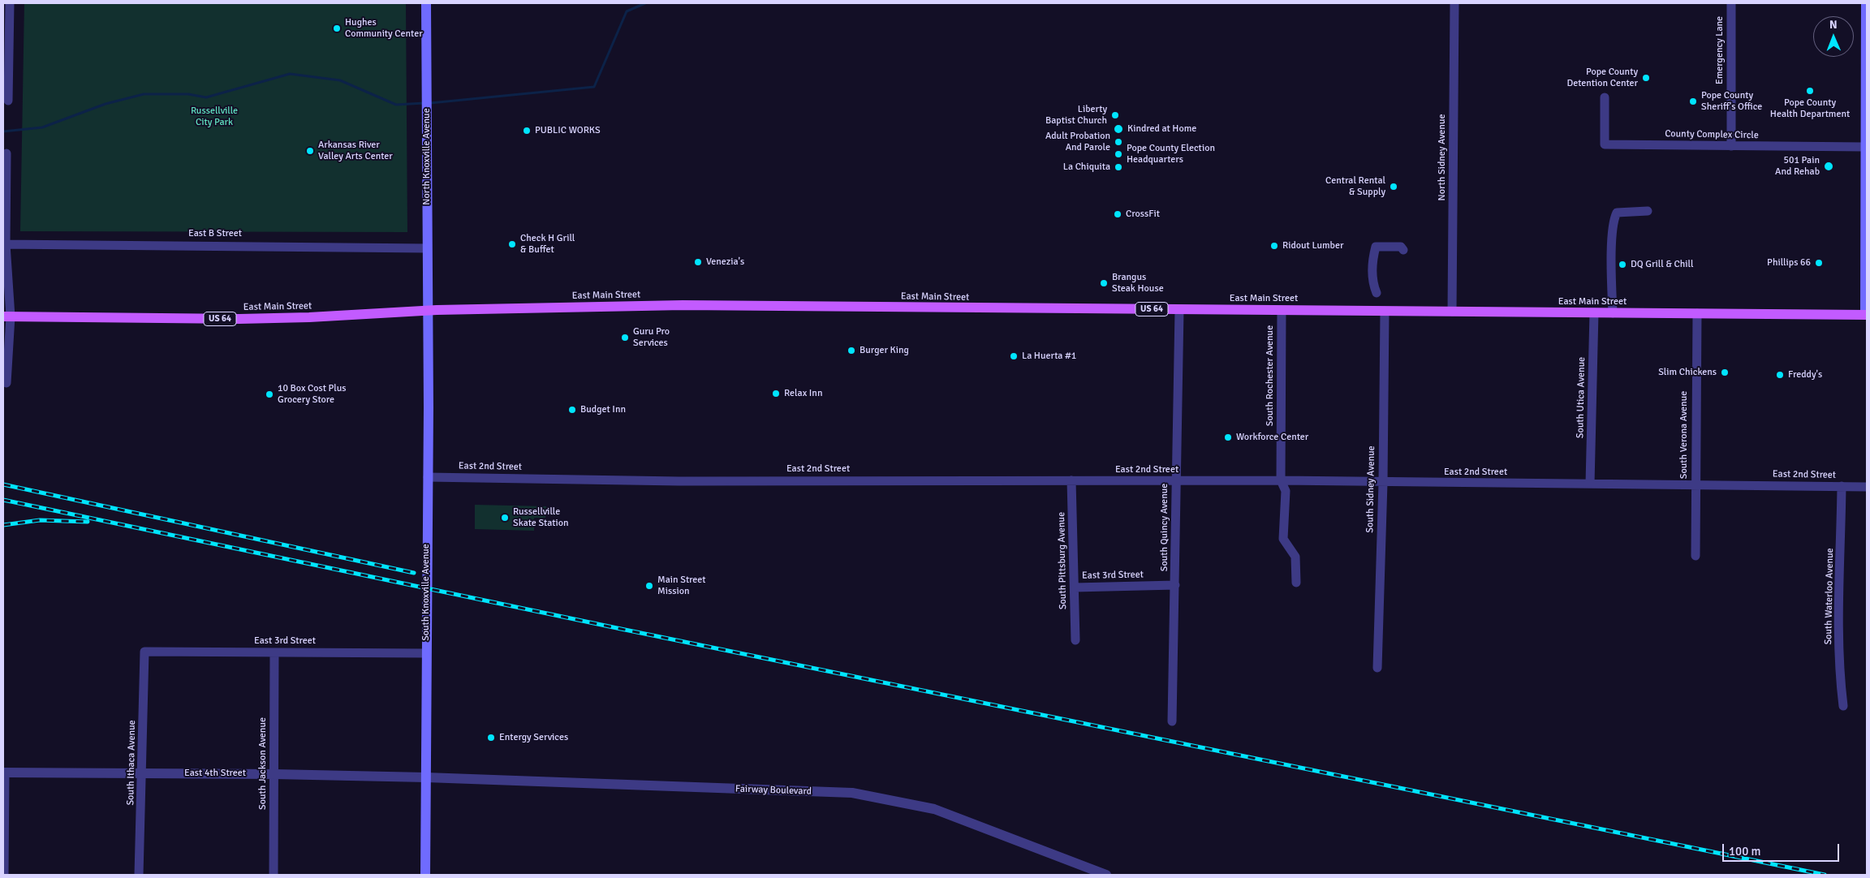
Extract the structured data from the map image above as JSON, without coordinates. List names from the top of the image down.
{
  "streets": {
    "main road": [
      "North Knoxville Avenue",
      "East Main Street",
      "US 64",
      "South Knoxville Avenue"
    ],
    "street": [
      "Emergency Lane",
      "County Complex Circle",
      "North Sidney Avenue",
      "East B Street",
      "South Rochester Avenue",
      "South Utica Avenue",
      "South Verona Avenue",
      "East 2nd Street",
      "South Sidney Avenue",
      "South Quincy Avenue",
      "South Pittsburg Avenue",
      "East 3rd Street",
      "South Waterloo Avenue",
      "South Ithaca Avenue",
      "South Jackson Avenue",
      "East 4th Street",
      "Fairway Boulevard"
    ]
  },
  "crossings": [
    ["Emergency Lane", "County Complex Circle"],
    ["North Knoxville Avenue", "East B Street"],
    ["North Knoxville Avenue", "East Main Street"],
    ["North Knoxville Avenue", "South Knoxville Avenue"],
    ["North Sidney Avenue", "East Main Street"],
    ["East Main Street", "South Rochester Avenue"],
    ["East Main Street", "South Utica Avenue"],
    ["East Main Street", "South Verona Avenue"],
    ["East Main Street", "South Sidney Avenue"],
    ["East Main Street", "South Quincy Avenue"],
    ["East Main Street", "South Knoxville Avenue"],
    ["South Rochester Avenue", "East 2nd Street"],
    ["South Utica Avenue", "East 2nd Street"],
    ["South Verona Avenue", "East 2nd Street"],
    ["East 2nd Street", "South Sidney Avenue"],
    ["East 2nd Street", "South Quincy Avenue"],
    ["East 2nd Street", "South Pittsburg Avenue"],
    ["East 2nd Street", "South Knoxville Avenue"],
    ["East 2nd Street", "South Waterloo Avenue"],
    ["South Quincy Avenue", "East 3rd Street"],
    ["South Pittsburg Avenue", "East 3rd Street"],
    ["East 3rd Street", "South Knoxville Avenue"],
    ["East 3rd Street", "South Ithaca Avenue"],
    ["East 3rd Street", "South Jackson Avenue"],
    ["South Knoxville Avenue", "East 4th Street"],
    ["South Knoxville Avenue", "Fairway Boulevard"],
    ["South Ithaca Avenue", "East 4th Street"],
    ["South Jackson Avenue", "East 4th Street"],
    ["East 4th Street", "Fairway Boulevard"]
  ],
  "parks": ["Russellville City Park"],
  "places": [
    "Hughes Community Center",
    "Pope County Detention Center",
    "Pope County Health Department",
    "Pope County Sheriff's Office",
    "Liberty Baptist Church",
    "Kindred at Home",
    "PUBLIC WORKS",
    "Adult Probation And Parole",
    "Arkansas River Valley Arts Center",
    "Pope County Election Headquarters",
    "501 Pain And Rehab",
    "La Chiquita",
    "Central Rental & Supply",
    "CrossFit",
    "Check H Grill & Buffet",
    "Ridout Lumber",
    "Venezia's",
    "Phillips 66",
    "DQ Grill & Chill",
    "Brangus Steak House",
    "Guru Pro Services",
    "Burger King",
    "La Huerta #1",
    "Slim Chickens",
    "Freddy's",
    "Relax Inn",
    "10 Box Cost Plus Grocery Store",
    "Budget Inn",
    "Workforce Center",
    "Russellville Skate Station",
    "Main Street Mission",
    "Entergy Services"
  ],
  "scale_bar": "100 m",
  "north": "top"
}
